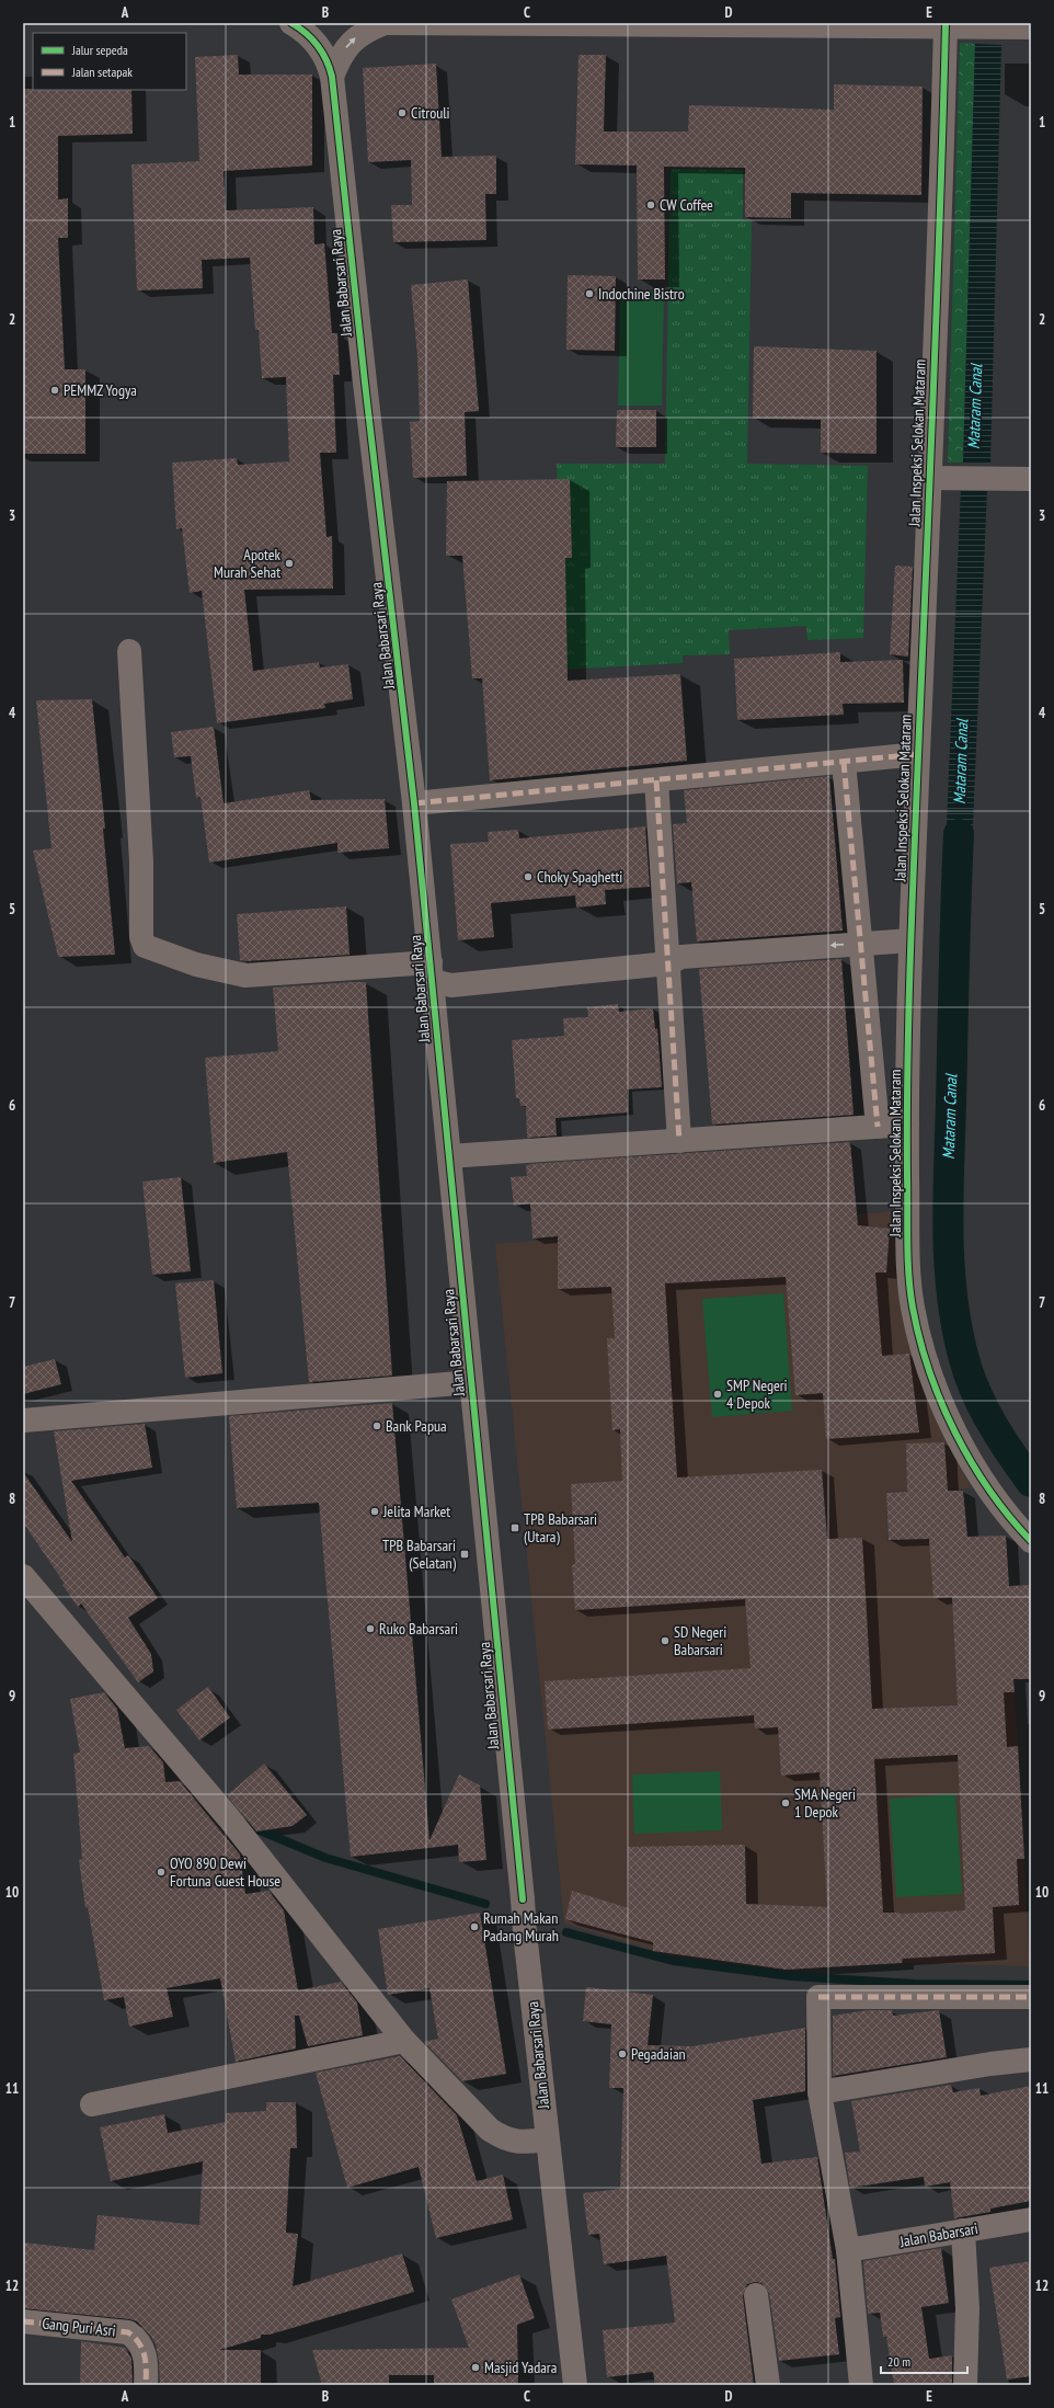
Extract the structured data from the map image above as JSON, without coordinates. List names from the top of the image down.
{
  "streets": {
    "main road": ["Jalan Babarsari Raya"],
    "street": ["Jalan Inspeksi Selokan Mataram", "Jalan Babarsari", "Gang Puri Asri"]
  },
  "water": ["Mataram Canal"],
  "places": {
    "other": [
      "Citrouli",
      "CW Coffee",
      "Indochine Bistro",
      "PEMMZ Yogya",
      "Apotek Murah Sehat",
      "Choky Spaghetti",
      "SMP Negeri 4 Depok",
      "Bank Papua",
      "Jelita Market",
      "Ruko Babarsari",
      "SD Negeri Babarsari",
      "SMA Negeri 1 Depok",
      "OYO 890 Dewi Fortuna Guest House",
      "Rumah Makan Padang Murah",
      "Pegadaian",
      "Masjid Yadara"
    ],
    "transit": ["TPB Babarsari (Utara)", "TPB Babarsari (Selatan)"]
  },
  "legend": ["Jalur sepeda", "Jalan setapak"],
  "scale_bar": "20 m",
  "grid": {
    "columns": [
      "A",
      "B",
      "C",
      "D",
      "E"
    ],
    "rows": [
      "1",
      "2",
      "3",
      "4",
      "5",
      "6",
      "7",
      "8",
      "9",
      "10",
      "11",
      "12"
    ]
  }
}
